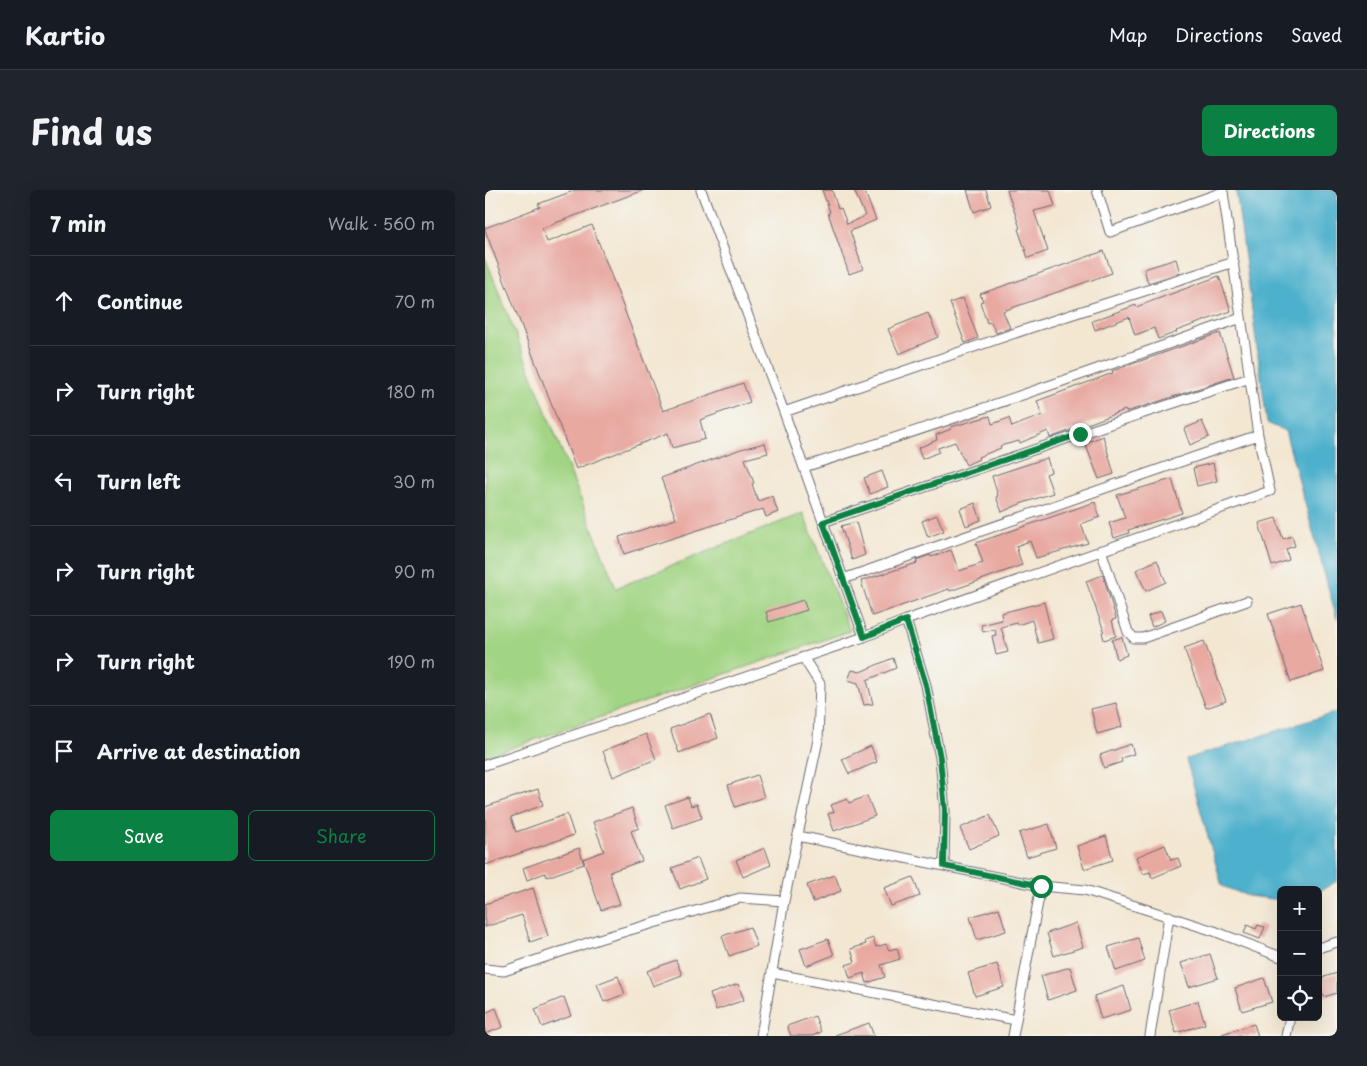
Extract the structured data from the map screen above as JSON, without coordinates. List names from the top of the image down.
{
  "page": {
    "header": "Kartio",
    "nav": ["Map", "Directions", "Saved"],
    "title": "Find us",
    "buttons": [
      "Directions",
      ["Save", "Share"]
    ],
    "heading": ["7 min", "Walk · 560 m"],
    "list": [
      ["Continue", "70 m"],
      ["Turn right", "180 m"],
      ["Turn left", "30 m"],
      ["Turn right", "90 m"],
      ["Turn right", "190 m"],
      "Arrive at destination"
    ],
    "map_buttons": ["+", "−"]
  }
}
